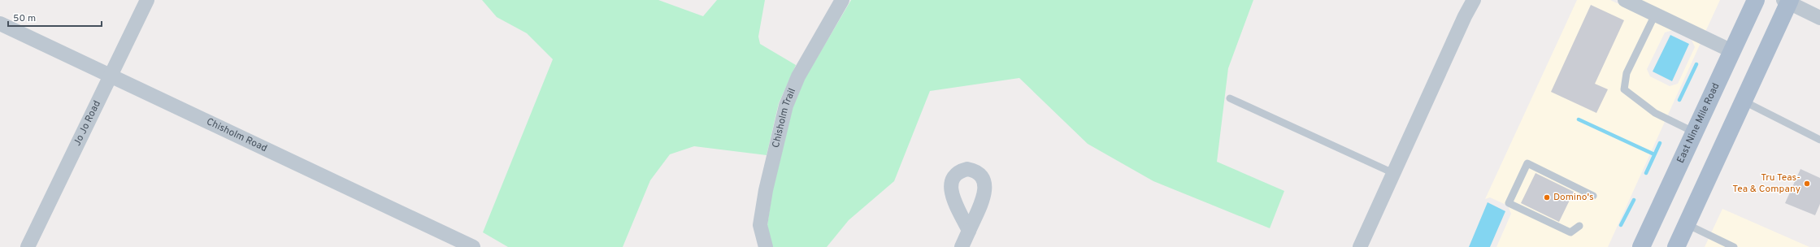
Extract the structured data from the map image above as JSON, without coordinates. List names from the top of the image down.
{
  "streets": {
    "main road": ["East Nine Mile Road"],
    "street": ["Chisholm Trail", "Jo Jo Road", "Chisholm Road"]
  },
  "crossings": [
    ["Jo Jo Road", "Chisholm Road"]
  ],
  "places": ["Tru Teas- Tea & Company", "Domino's"],
  "scale_bar": "50 m"
}
